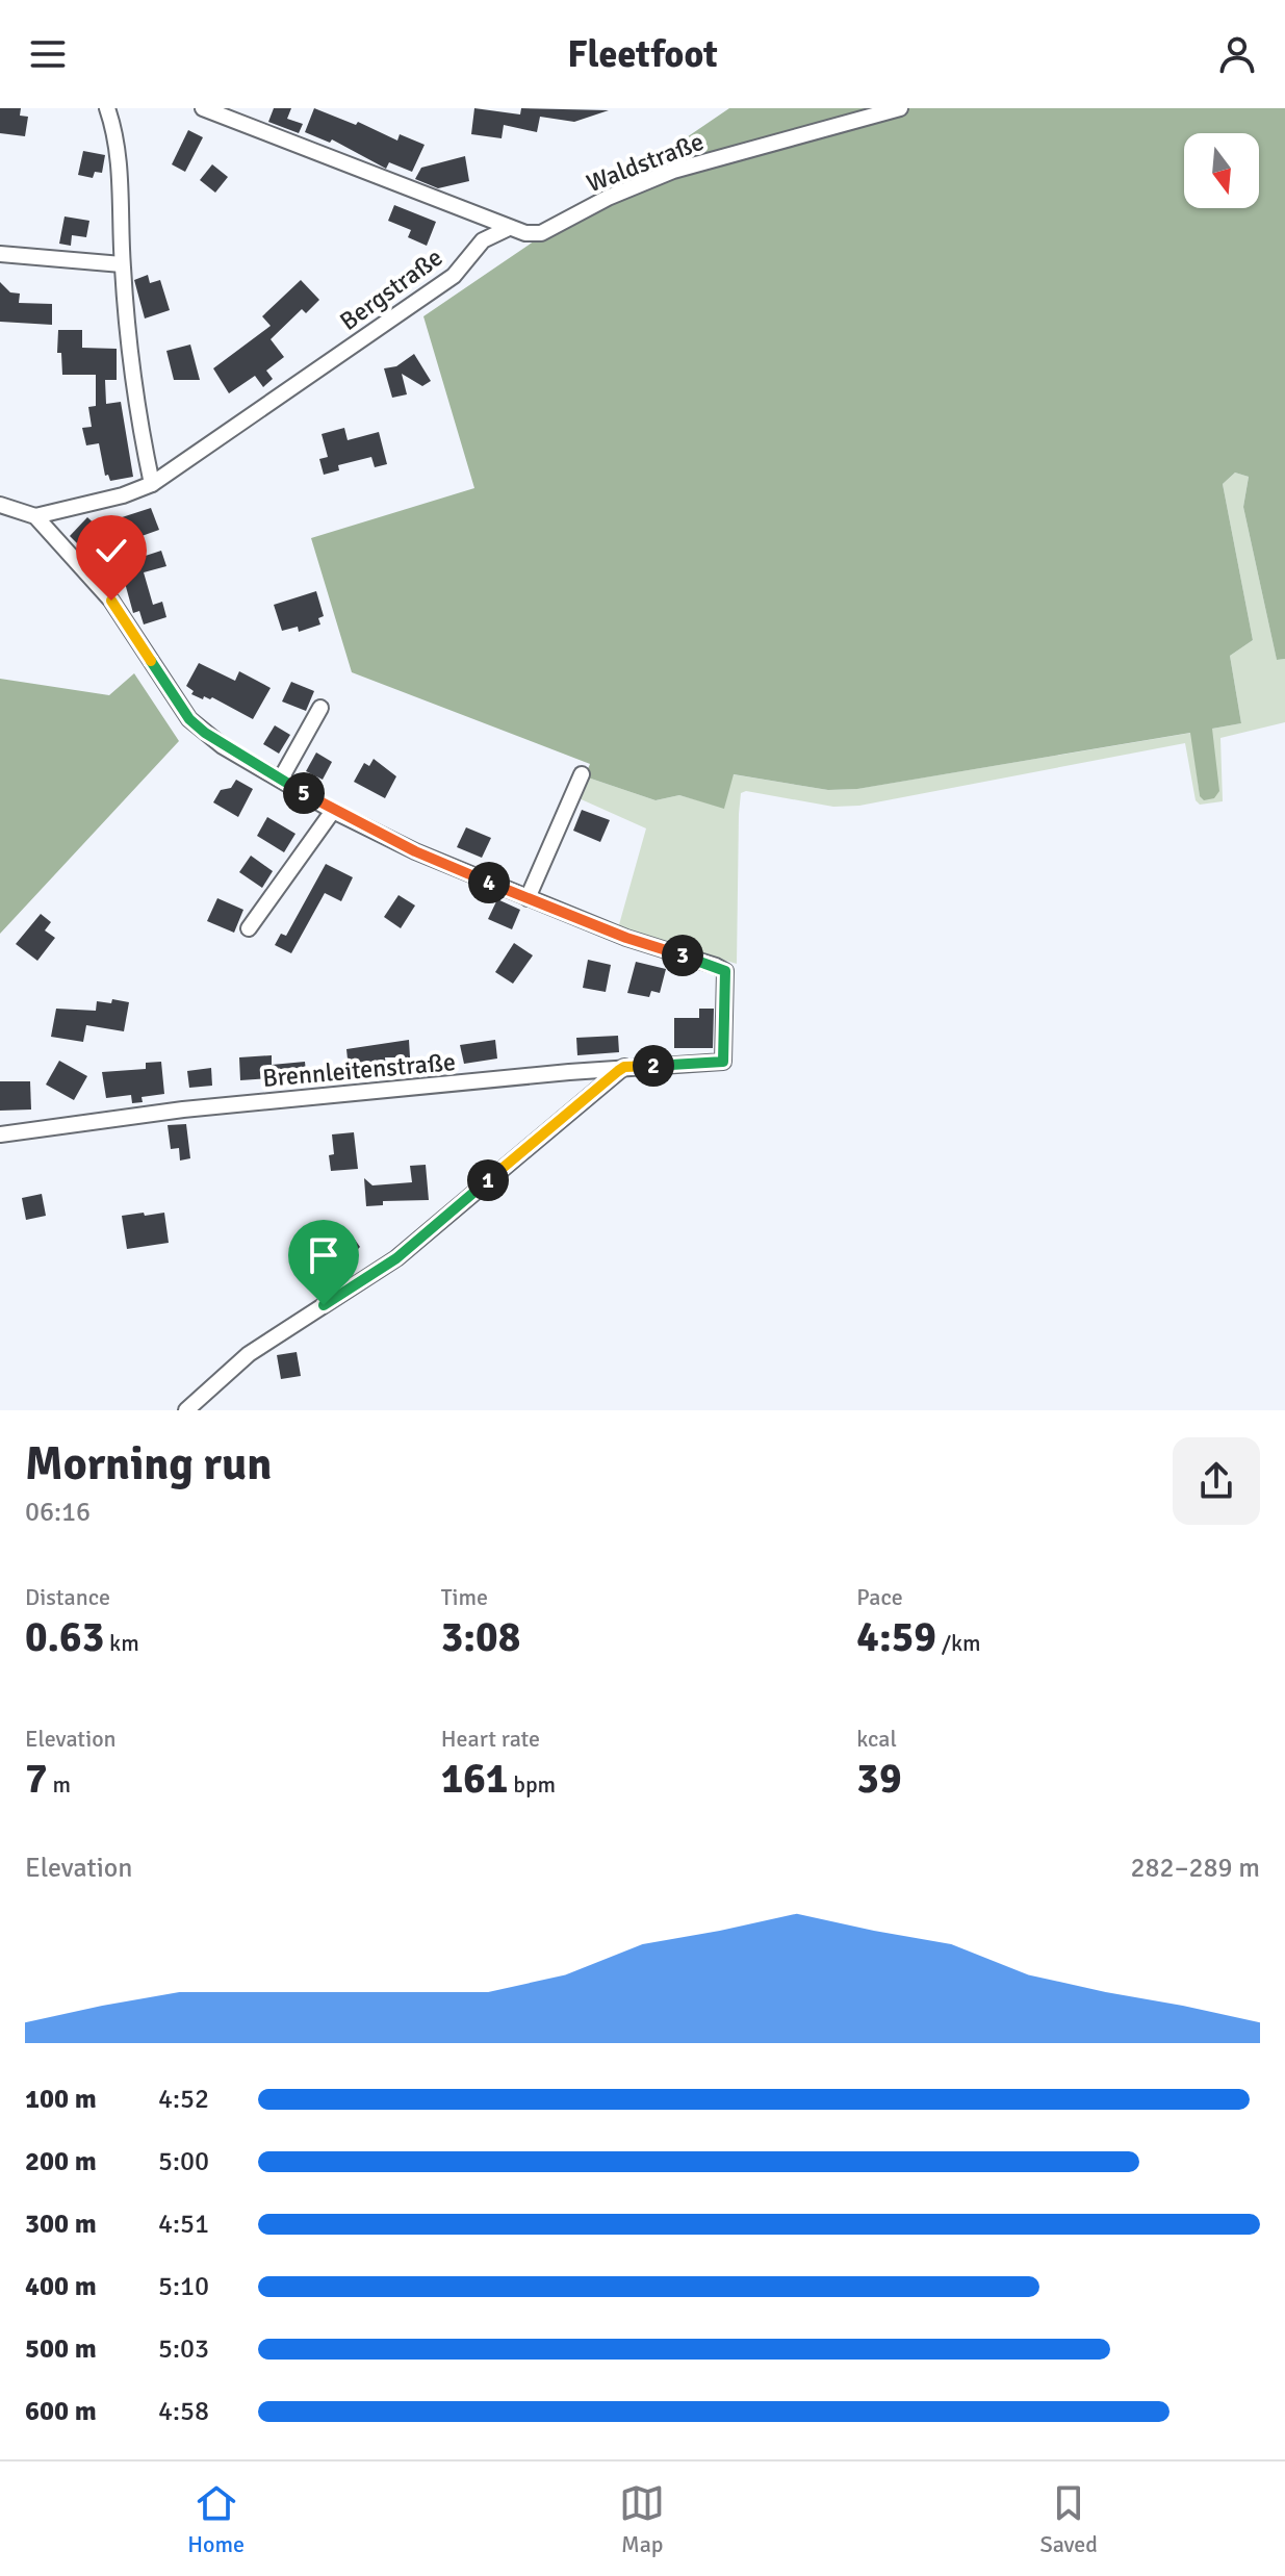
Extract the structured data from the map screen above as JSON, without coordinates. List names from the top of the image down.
{
  "streets": {
    "street": ["Waldstraße", "Bergstraße", "Brennleitenstraße"]
  },
  "crossings": [
    ["Waldstraße", "Bergstraße"]
  ],
  "north": "bottom",
  "page": {
    "header": "Fleetfoot",
    "pins": [
      "5",
      "4",
      "3",
      "2",
      "1"
    ],
    "heading": ["Morning run", "06:16"],
    "stats": [
      ["Distance", "0.63 km"],
      ["Time", "3:08"],
      ["Pace", "4:59 /km"],
      ["Elevation", "7 m"],
      ["Heart rate", "161 bpm"],
      ["kcal", "39"]
    ],
    "chart": ["Elevation", "282–289 m"],
    "list": [
      {
        "name": "100 m",
        "note": "4:52"
      },
      {
        "name": "200 m",
        "note": "5:00"
      },
      {
        "name": "300 m",
        "note": "4:51"
      },
      {
        "name": "400 m",
        "note": "5:10"
      },
      {
        "name": "500 m",
        "note": "5:03"
      },
      {
        "name": "600 m",
        "note": "4:58"
      }
    ],
    "tabs": ["Home", "Map", "Saved"]
  }
}
